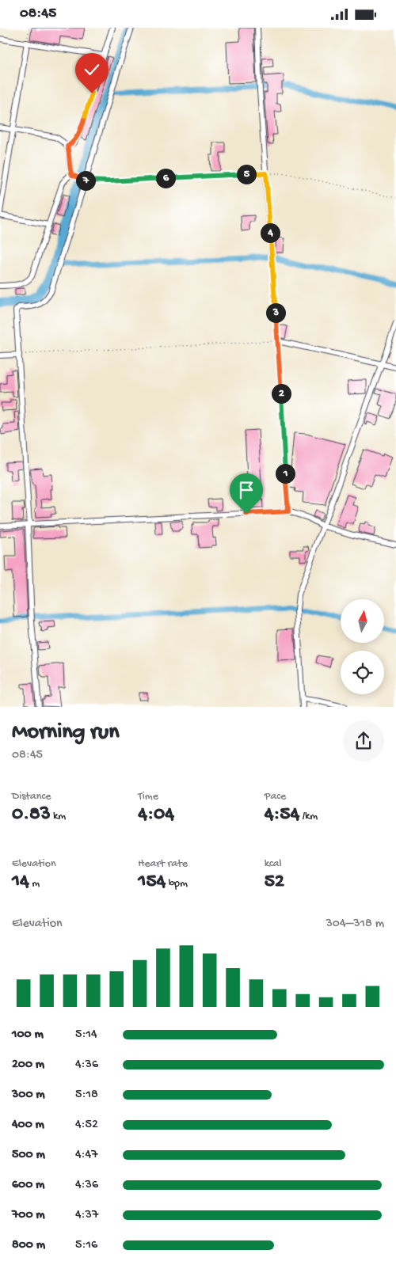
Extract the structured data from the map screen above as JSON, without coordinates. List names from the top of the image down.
{
  "north": "top",
  "page": {
    "status": "08:45",
    "pins": [
      "5",
      "6",
      "7",
      "4",
      "3",
      "2",
      "1"
    ],
    "heading": ["Morning run", "08:45"],
    "stats": [
      ["Distance", "0.83 km"],
      ["Time", "4:04"],
      ["Pace", "4:54 /km"],
      ["Elevation", "14 m"],
      ["Heart rate", "154 bpm"],
      ["kcal", "52"]
    ],
    "chart": ["Elevation", "304–318 m"],
    "list": [
      {
        "name": "100 m",
        "note": "5:14"
      },
      {
        "name": "200 m",
        "note": "4:36"
      },
      {
        "name": "300 m",
        "note": "5:18"
      },
      {
        "name": "400 m",
        "note": "4:52"
      },
      {
        "name": "500 m",
        "note": "4:47"
      },
      {
        "name": "600 m",
        "note": "4:36"
      },
      {
        "name": "700 m",
        "note": "4:37"
      },
      {
        "name": "800 m",
        "note": "5:16"
      }
    ]
  }
}
